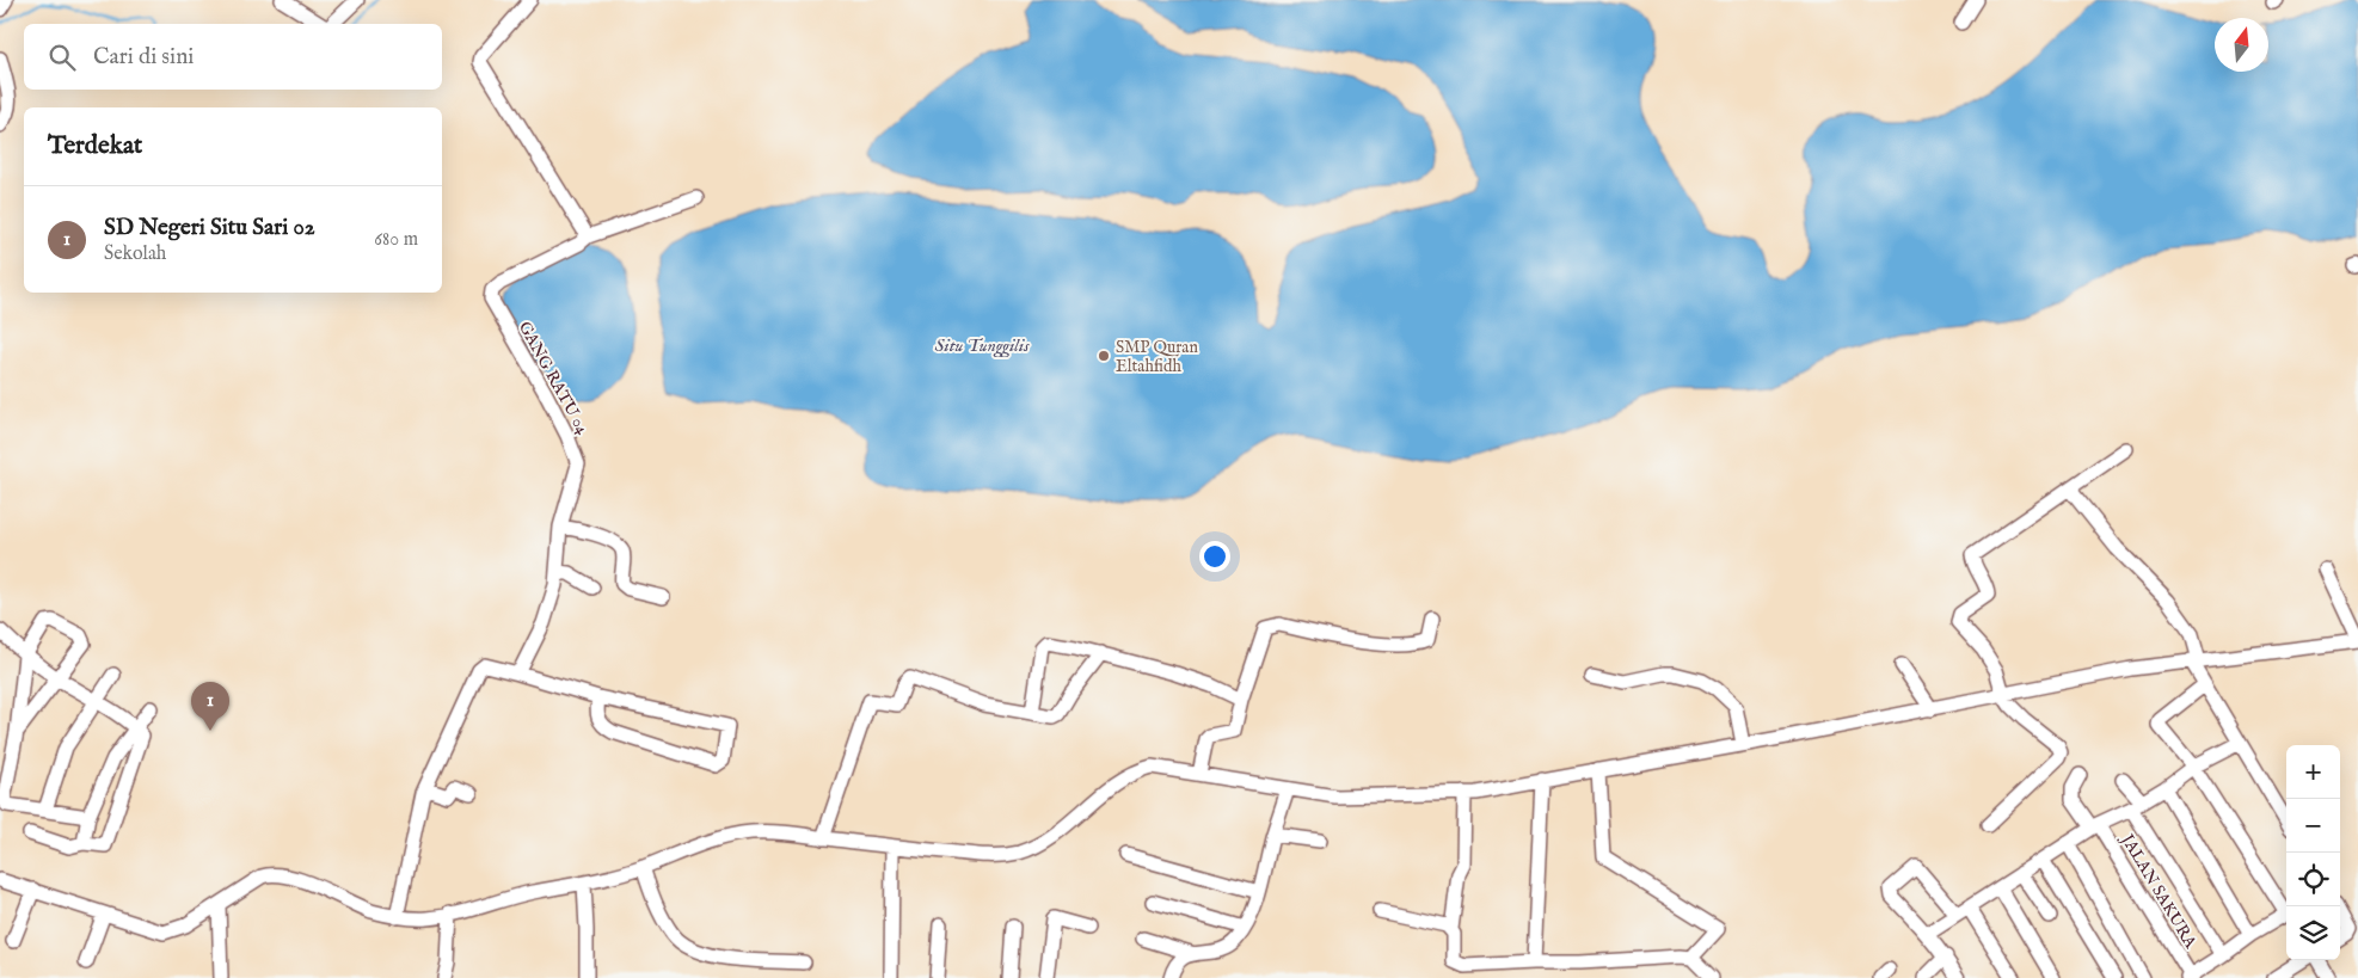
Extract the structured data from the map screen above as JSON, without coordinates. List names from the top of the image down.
{
  "streets": {
    "street": ["GANG RATU 04", "JALAN SAKURA"]
  },
  "water": ["Situ Tunggilis"],
  "places": ["SMP Quran Eltahfidh"],
  "north": "top",
  "page": {
    "search": "Cari di sini",
    "heading": "Terdekat",
    "list": [
      {
        "mark": "1",
        "name": "SD Negeri Situ Sari 02",
        "note": "Sekolah",
        "value": "680 m"
      }
    ],
    "pins": "1",
    "map_buttons": ["+", "−"]
  }
}
